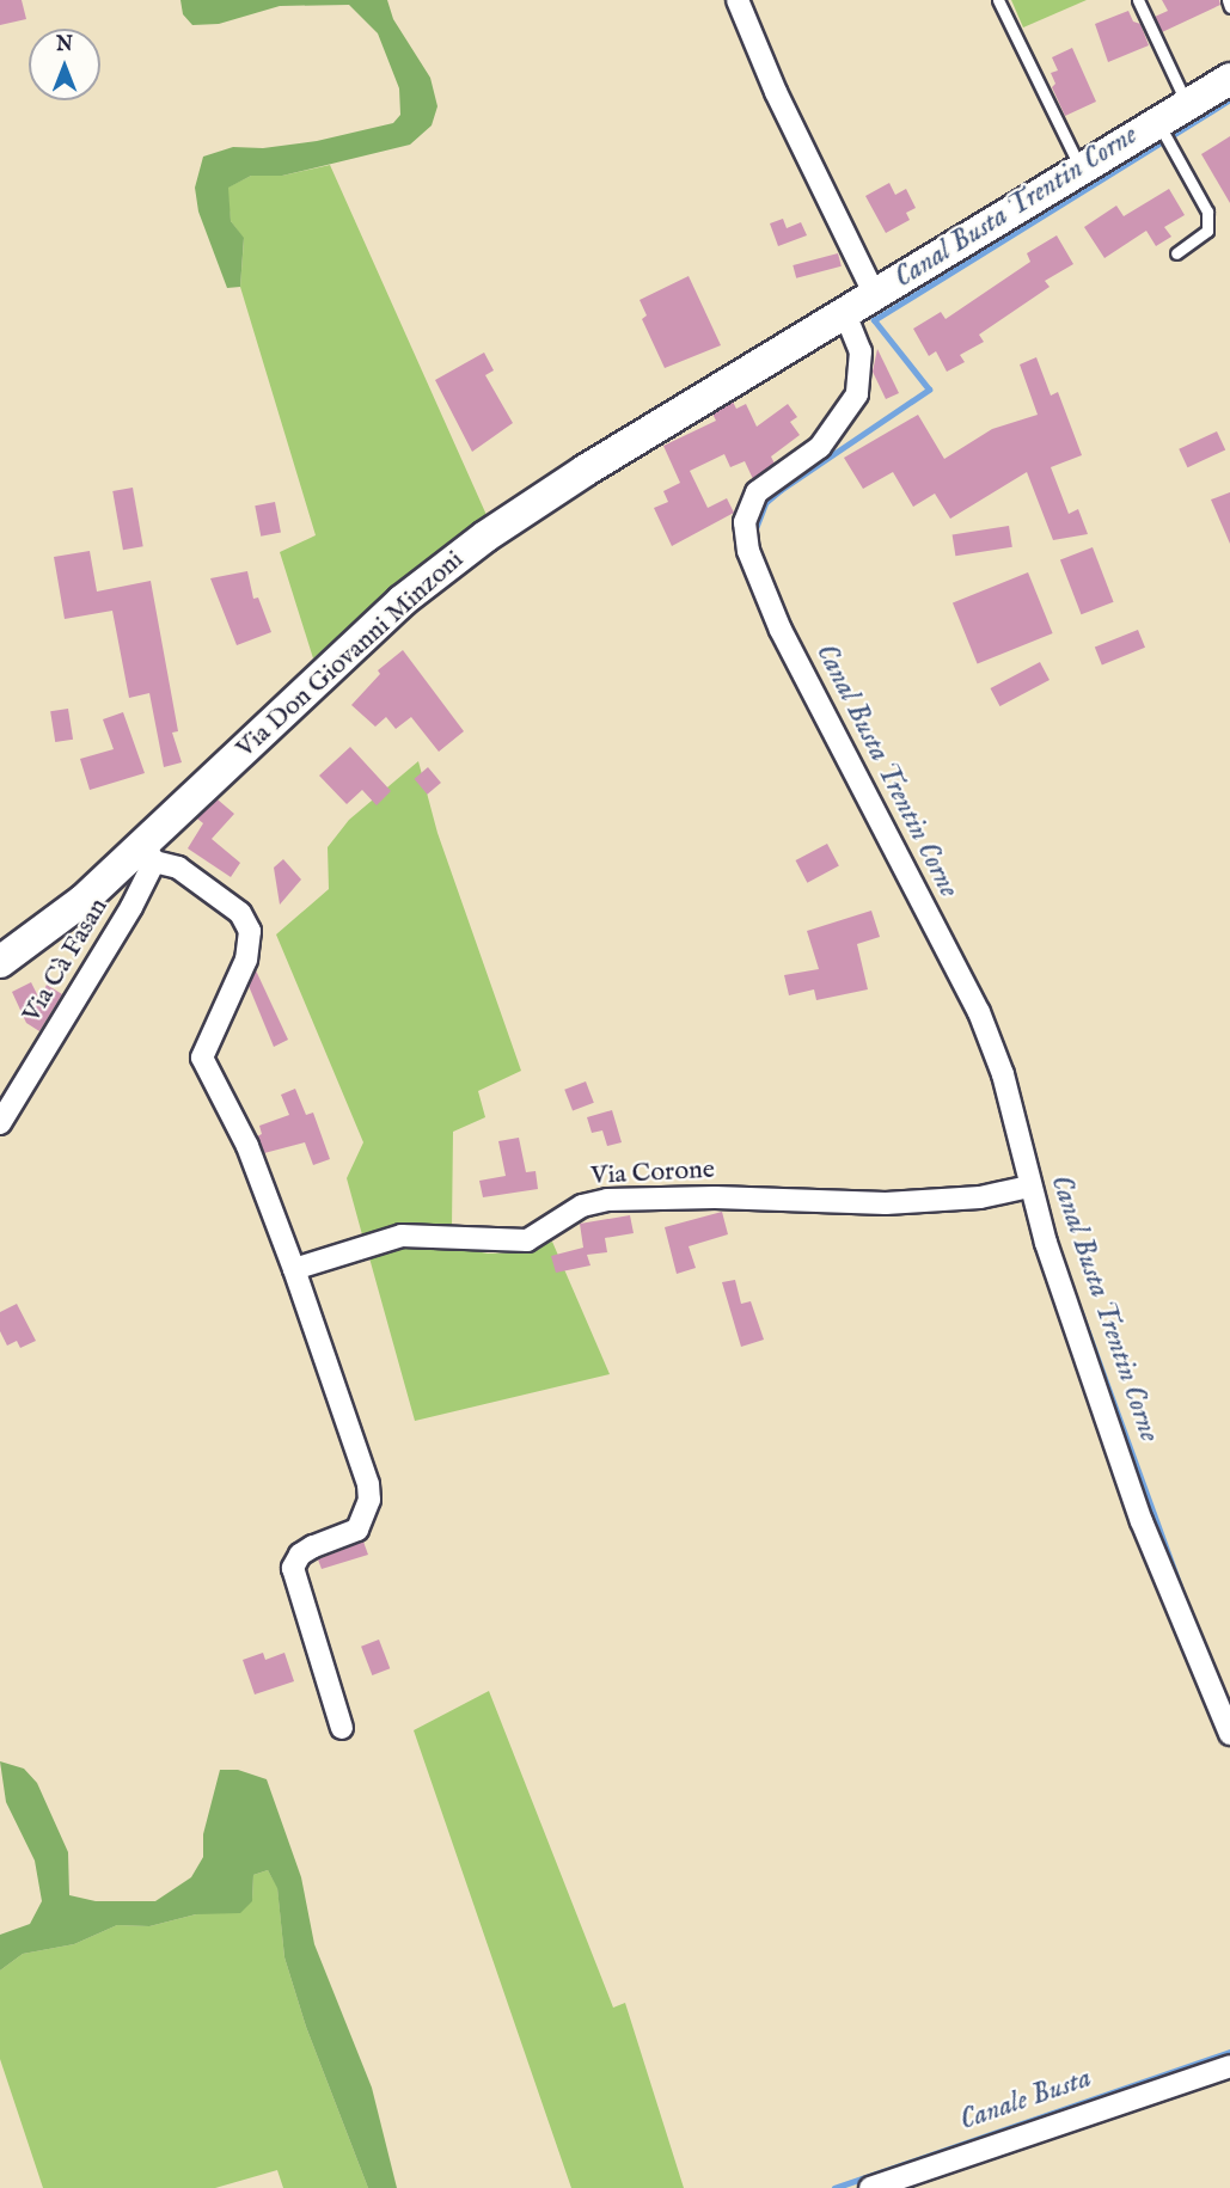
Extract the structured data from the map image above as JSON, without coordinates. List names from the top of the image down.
{
  "streets": {
    "street": ["Via Don Giovanni Minzoni", "Via Cà Fasan", "Via Corone"]
  },
  "crossings": [
    ["Via Don Giovanni Minzoni", "Via Cà Fasan"]
  ],
  "water": ["Canal Busta Trentin Corne", "Canale Busta"],
  "north": "top"
}
